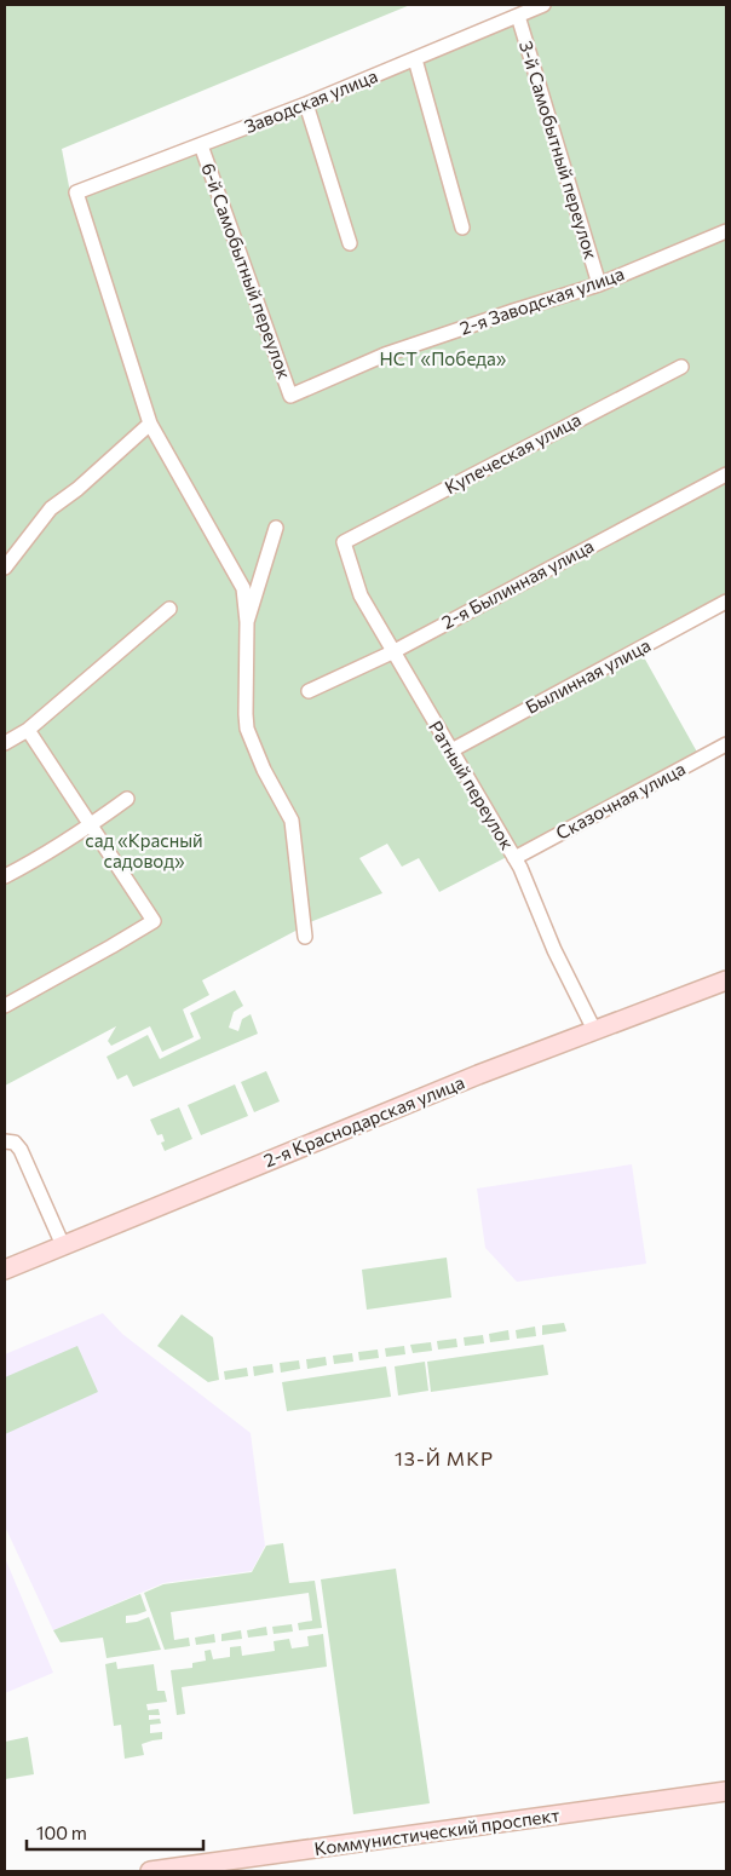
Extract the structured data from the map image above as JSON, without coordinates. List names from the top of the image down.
{
  "streets": {
    "street": [
      "Заводская улица",
      "3-й Самобытный переулок",
      "6-й Самобытный переулок",
      "2-я Заводская улица",
      "Купеческая улица",
      "2-я Былинная улица",
      "Былинная улица",
      "Ратный переулок",
      "Сказочная улица",
      "2-я Краснодарская улица",
      "Коммунистический проспект"
    ]
  },
  "crossings": [
    ["Заводская улица", "3-й Самобытный переулок"],
    ["Заводская улица", "6-й Самобытный переулок"],
    ["3-й Самобытный переулок", "2-я Заводская улица"],
    ["6-й Самобытный переулок", "2-я Заводская улица"],
    ["Купеческая улица", "Ратный переулок"],
    ["2-я Былинная улица", "Ратный переулок"],
    ["Былинная улица", "Ратный переулок"],
    ["Ратный переулок", "Сказочная улица"],
    ["Ратный переулок", "2-я Краснодарская улица"]
  ],
  "districts": ["13-Й МКР"],
  "parks": ["НСТ «Победа»", "сад «Красный садовод»"],
  "scale_bar": "100 m"
}
